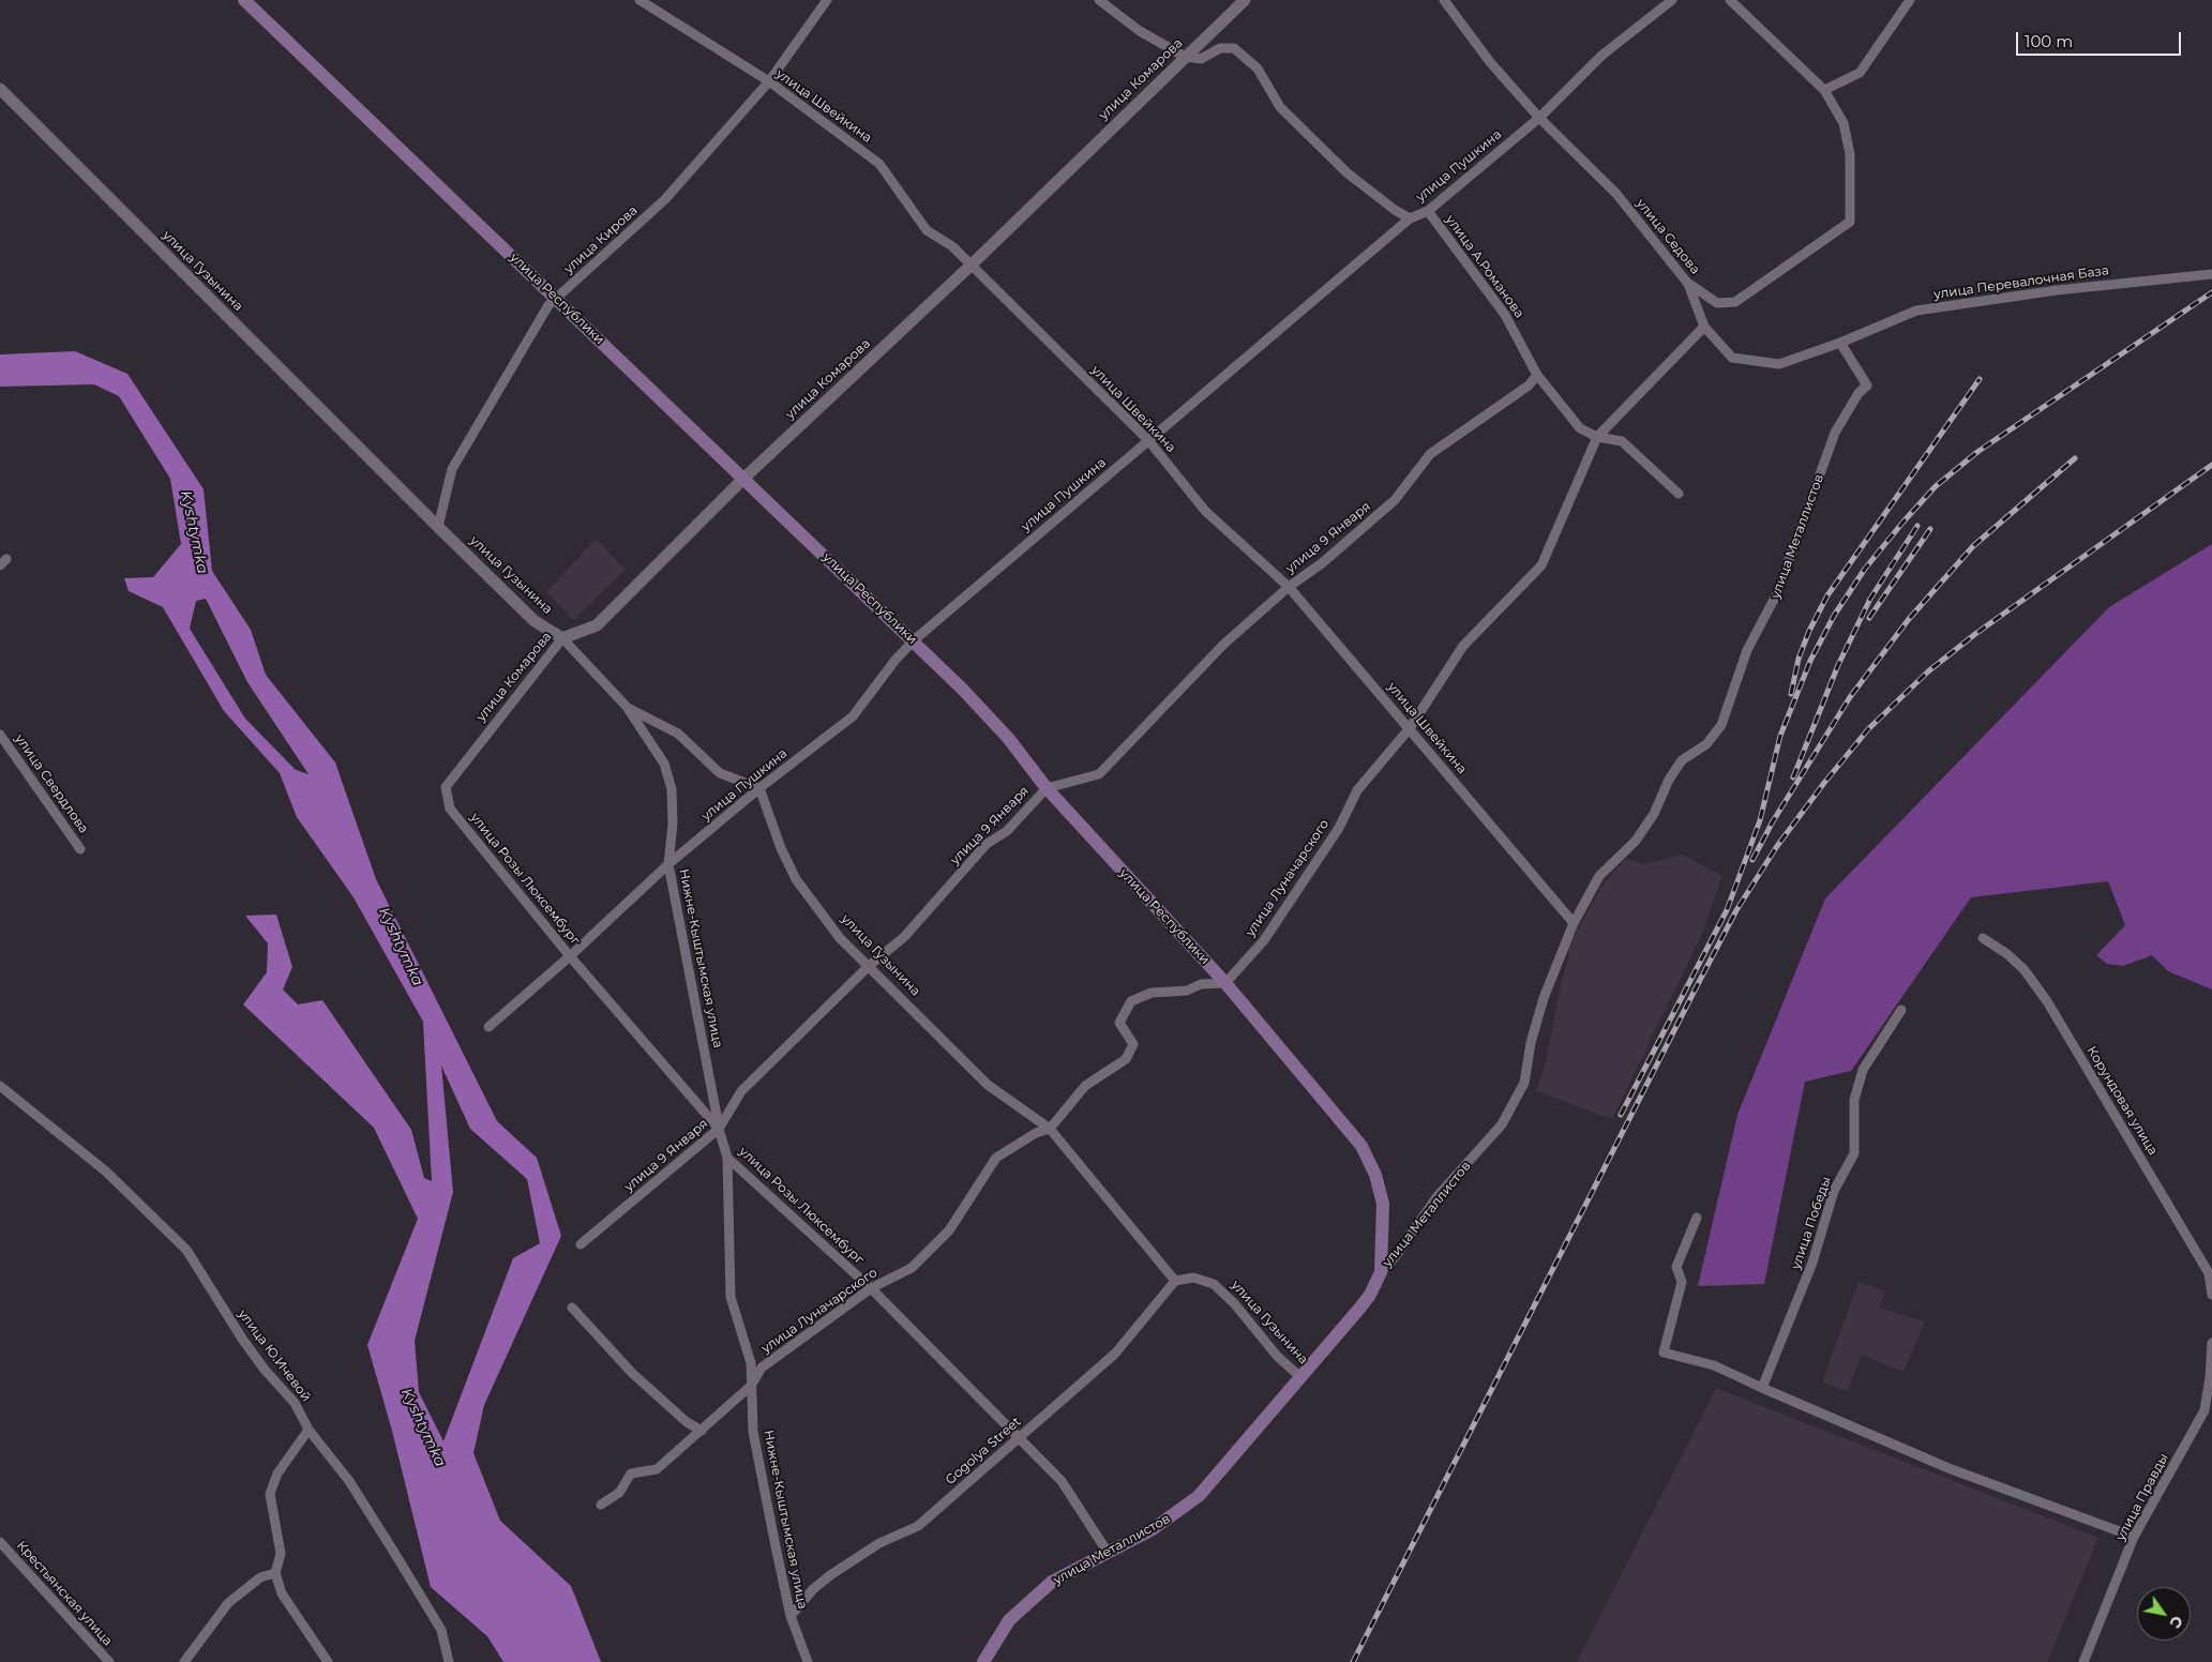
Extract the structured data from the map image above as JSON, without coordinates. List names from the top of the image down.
{
  "streets": {
    "main road": ["улица Республики", "улица Металлистов"],
    "street": [
      "улица Комарова",
      "улица Швейкина",
      "улица Пушкина",
      "улица Седова",
      "улица Кирова",
      "улица А.Романова",
      "улица Гузынина",
      "улица Перевалочная База",
      "улица 9 Января",
      "улица Свердлова",
      "улица Луначарского",
      "улица Розы Люксембург",
      "Нижне-Кыштымская улица",
      "Корундовая улица",
      "улица Победы",
      "улица Ю.Ичевой",
      "Gogolya Street",
      "улица Правды",
      "Крестьянская улица"
    ]
  },
  "crossings": [
    ["улица Комарова", "улица Швейкина"],
    ["улица Комарова", "улица Гузынина"],
    ["улица Комарова", "улица Республики"],
    ["улица Комарова", "улица Розы Люксембург"],
    ["улица Швейкина", "улица Пушкина"],
    ["улица Швейкина", "улица Кирова"],
    ["улица Швейкина", "улица Металлистов"],
    ["улица Швейкина", "улица 9 Января"],
    ["улица Швейкина", "улица Луначарского"],
    ["улица Пушкина", "улица Седова"],
    ["улица Пушкина", "улица А.Романова"],
    ["улица Пушкина", "улица Гузынина"],
    ["улица Пушкина", "улица Республики"],
    ["улица Пушкина", "улица Розы Люксембург"],
    ["улица Пушкина", "Нижне-Кыштымская улица"],
    ["улица Седова", "улица Перевалочная База"],
    ["улица Седова", "улица Металлистов"],
    ["улица Седова", "улица Луначарского"],
    ["улица Кирова", "улица Гузынина"],
    ["улица Кирова", "улица Республики"],
    ["улица А.Романова", "улица 9 Января"],
    ["улица А.Романова", "улица Луначарского"],
    ["улица Гузынина", "улица Металлистов"],
    ["улица Гузынина", "улица 9 Января"],
    ["улица Гузынина", "улица Луначарского"],
    ["улица Гузынина", "Нижне-Кыштымская улица"],
    ["улица Гузынина", "Gogolya Street"],
    ["улица Перевалочная База", "улица Металлистов"],
    ["улица Республики", "улица Металлистов"],
    ["улица Республики", "улица 9 Января"],
    ["улица Республики", "улица Луначарского"],
    ["улица Металлистов", "улица Розы Люксембург"],
    ["улица 9 Января", "улица Розы Люксембург"],
    ["улица 9 Января", "Нижне-Кыштымская улица"],
    ["улица Луначарского", "улица Розы Люксембург"],
    ["улица Луначарского", "Нижне-Кыштымская улица"],
    ["улица Розы Люксембург", "Нижне-Кыштымская улица"],
    ["улица Розы Люксембург", "Gogolya Street"],
    ["Нижне-Кыштымская улица", "Gogolya Street"]
  ],
  "water": ["Kyshtymka"],
  "scale_bar": "100 m",
  "north": "bottom right"
}
